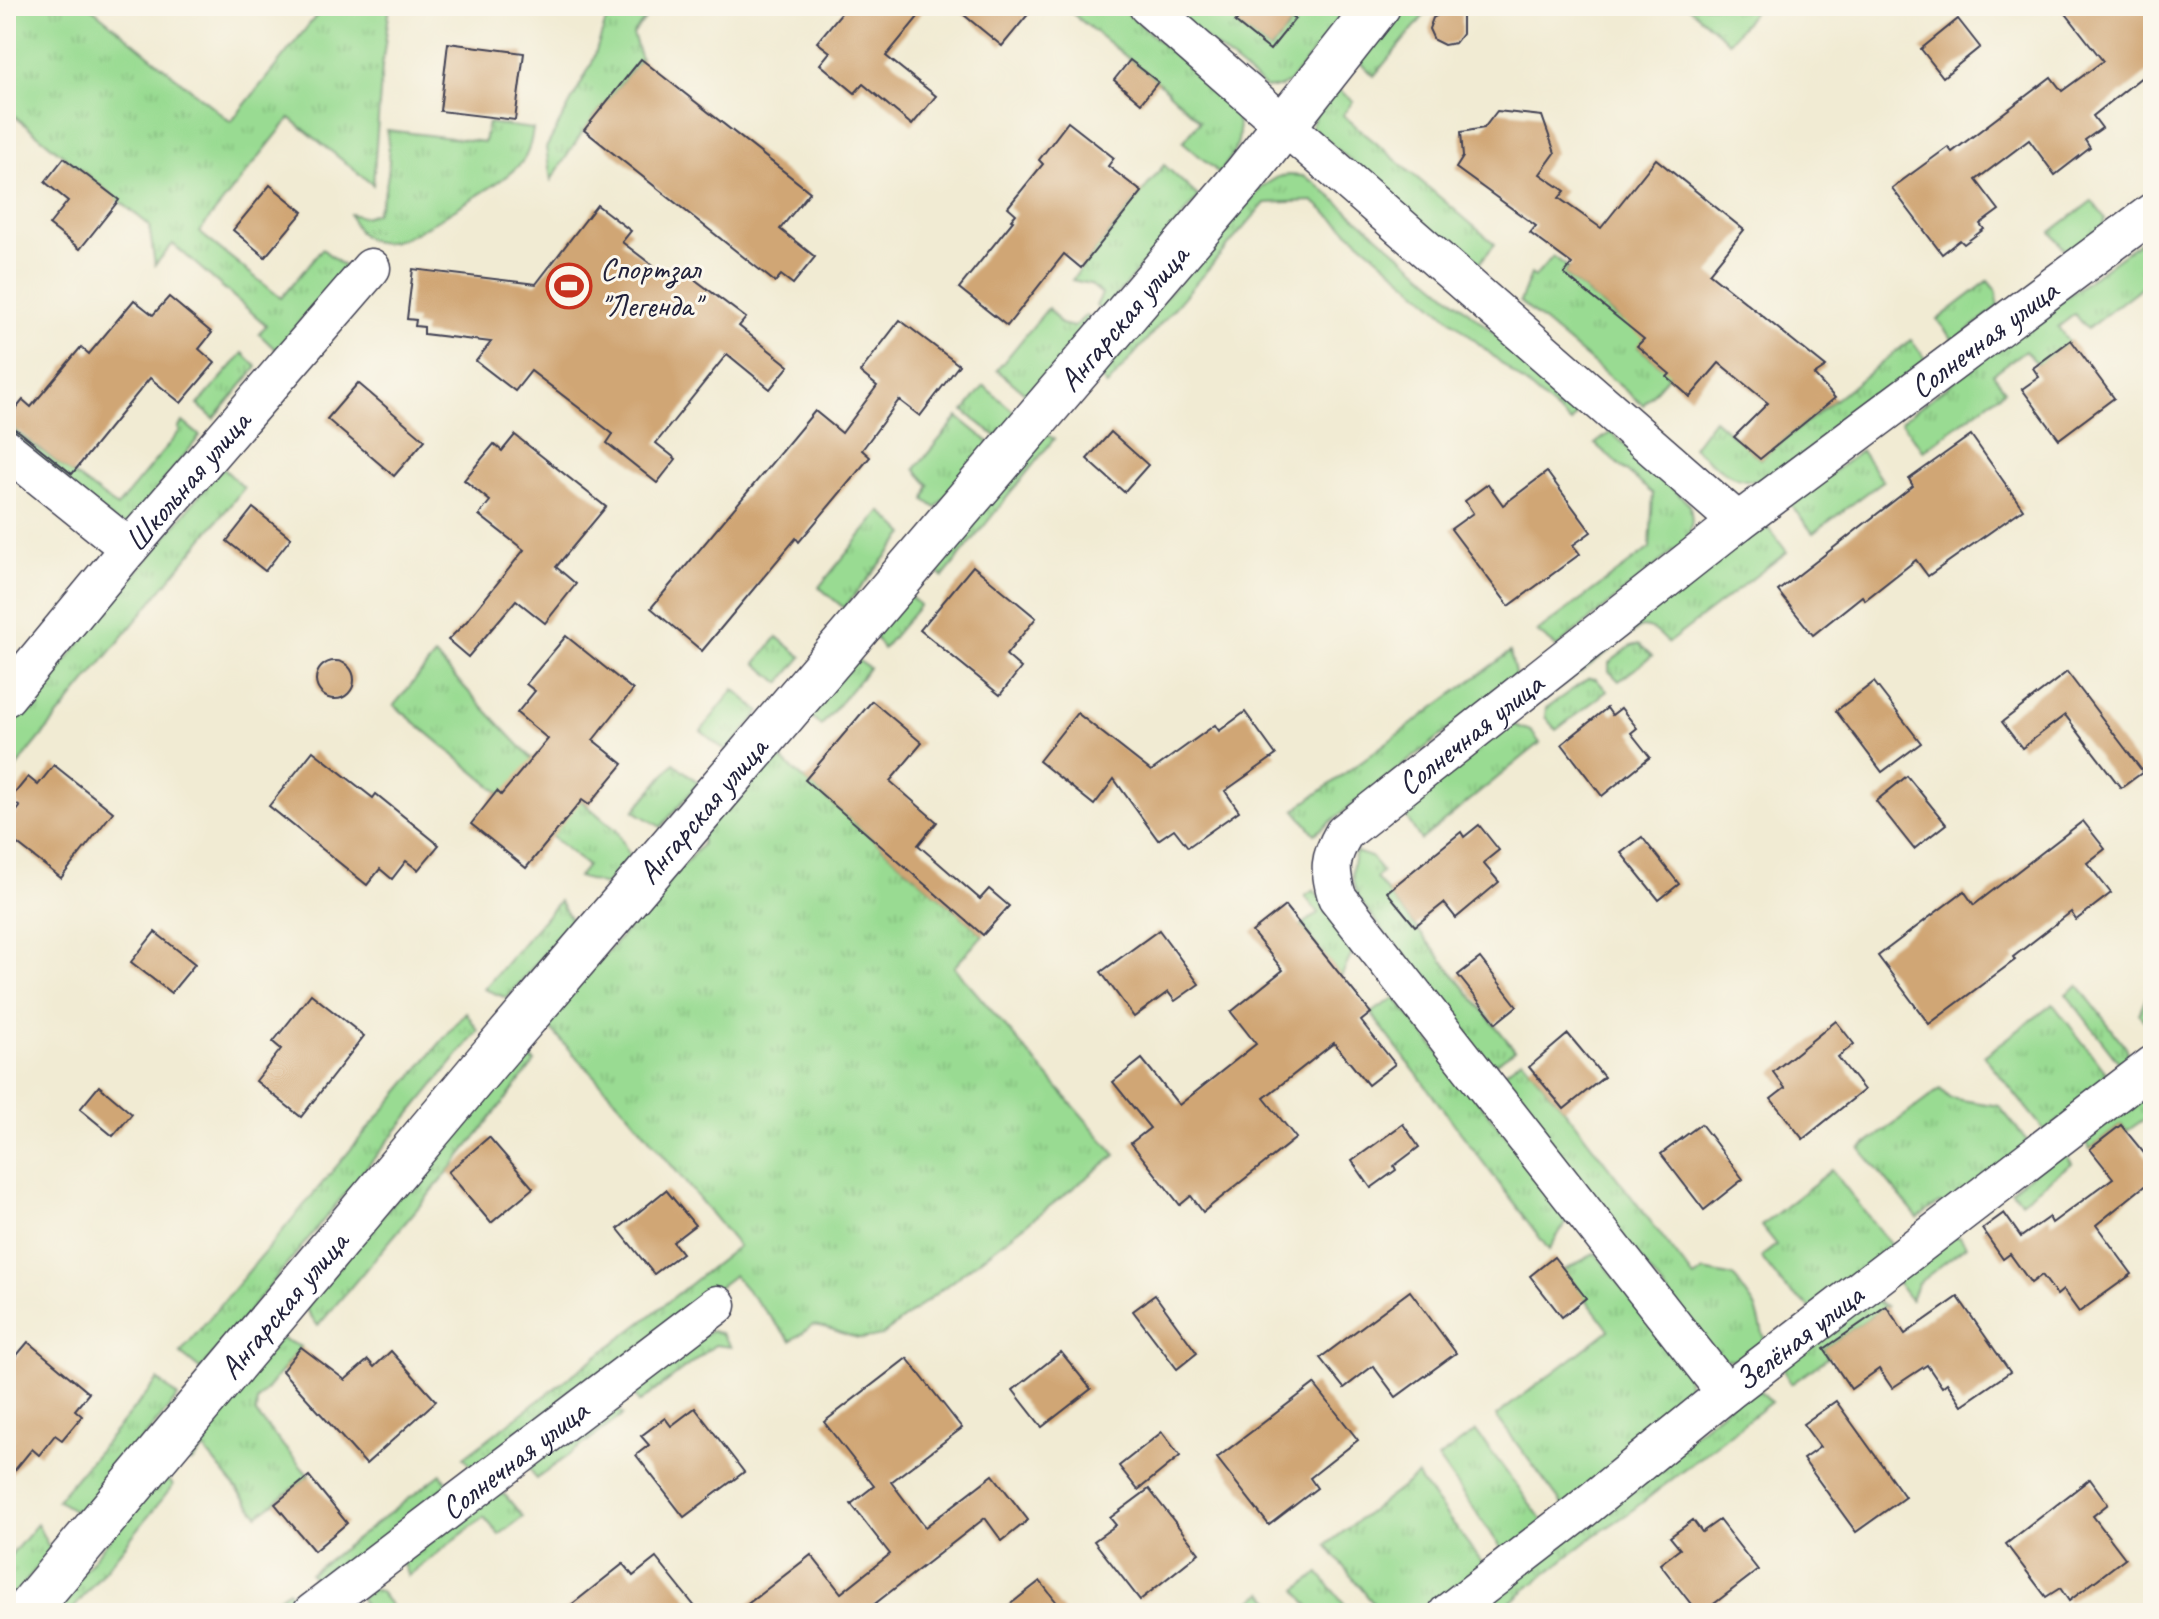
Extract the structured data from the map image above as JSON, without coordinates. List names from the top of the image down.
{
  "streets": {
    "street": [
      "Ангарская улица",
      "Солнечная улица",
      "Школьная улица",
      "Зелёная улица"
    ]
  },
  "crossings": [
    ["Солнечная улица", "Зелёная улица"]
  ],
  "places": {
    "sports": ["Спортзал \"Легенда\""]
  }
}
